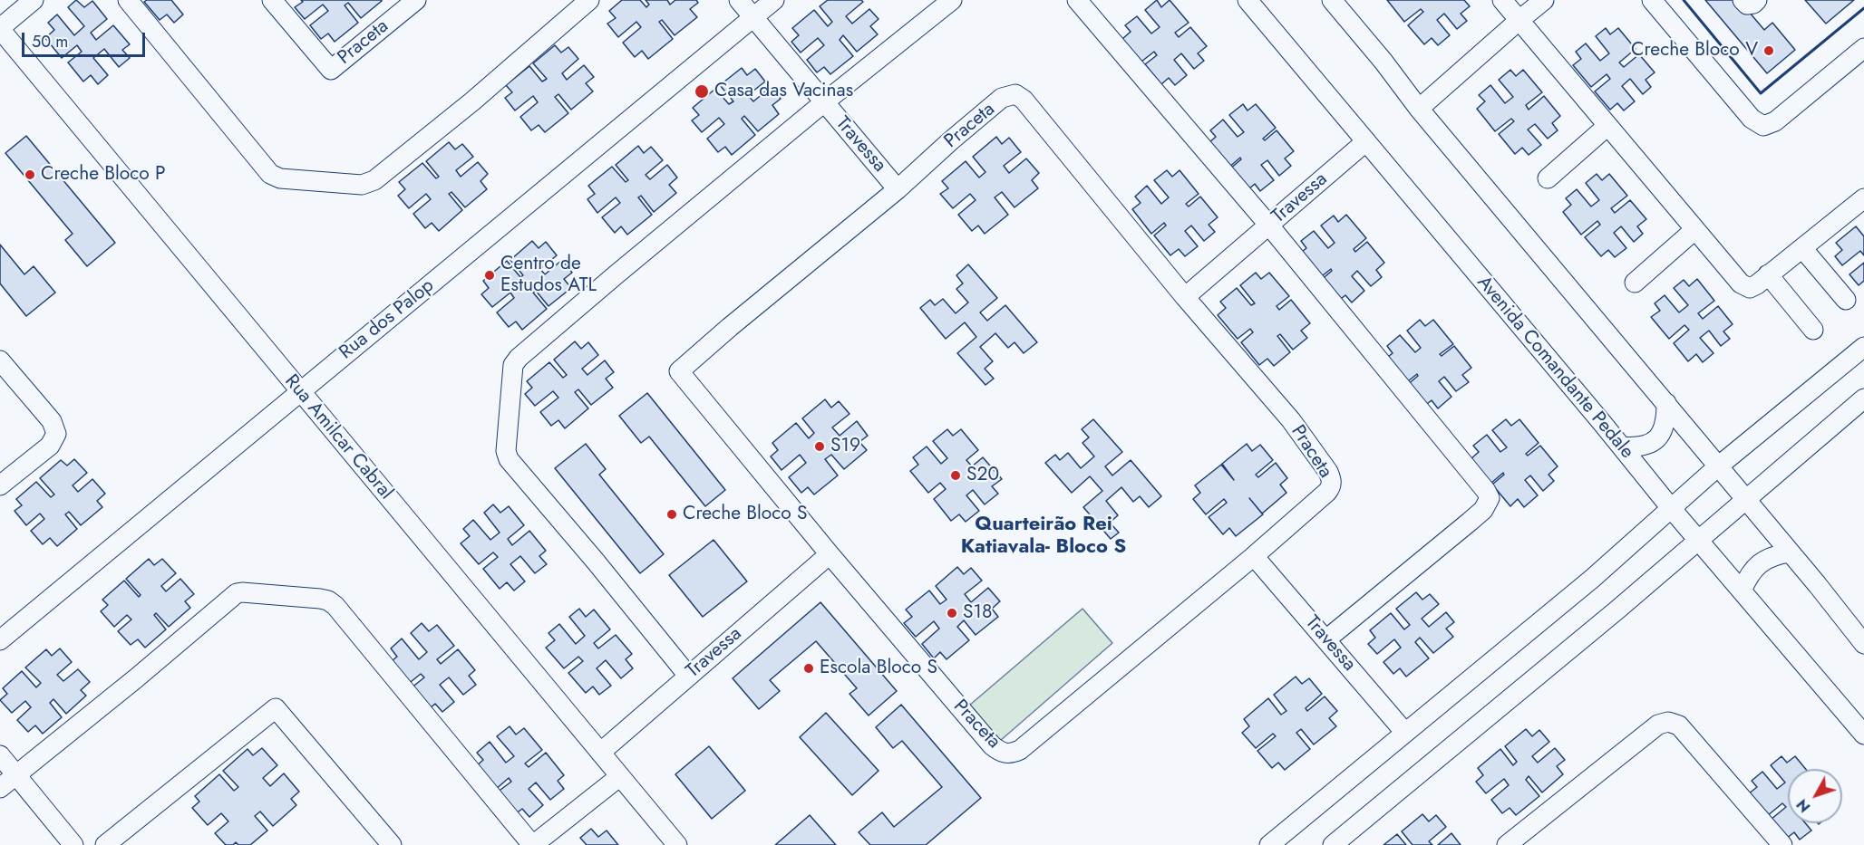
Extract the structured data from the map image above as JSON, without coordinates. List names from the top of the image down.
{
  "streets": {
    "street": [
      "Praceta",
      "Travessa",
      "Rua dos Palop",
      "Avenida Comandante Pedale",
      "Rua Amilcar Cabral"
    ]
  },
  "crossings": [
    ["Praceta", "Travessa"],
    ["Travessa", "Rua dos Palop"],
    ["Travessa", "Avenida Comandante Pedale"],
    ["Travessa", "Rua Amilcar Cabral"],
    ["Rua dos Palop", "Rua Amilcar Cabral"]
  ],
  "districts": ["Quarteirão Rei Katiavala- Bloco S"],
  "places": [
    "Creche Bloco V",
    "Casa das Vacinas",
    "Creche Bloco P",
    "Centro de Estudos ATL",
    "S19",
    "S20",
    "Creche Bloco S",
    "S18",
    "Escola Bloco S"
  ],
  "scale_bar": "50 m",
  "north": "bottom left"
}
